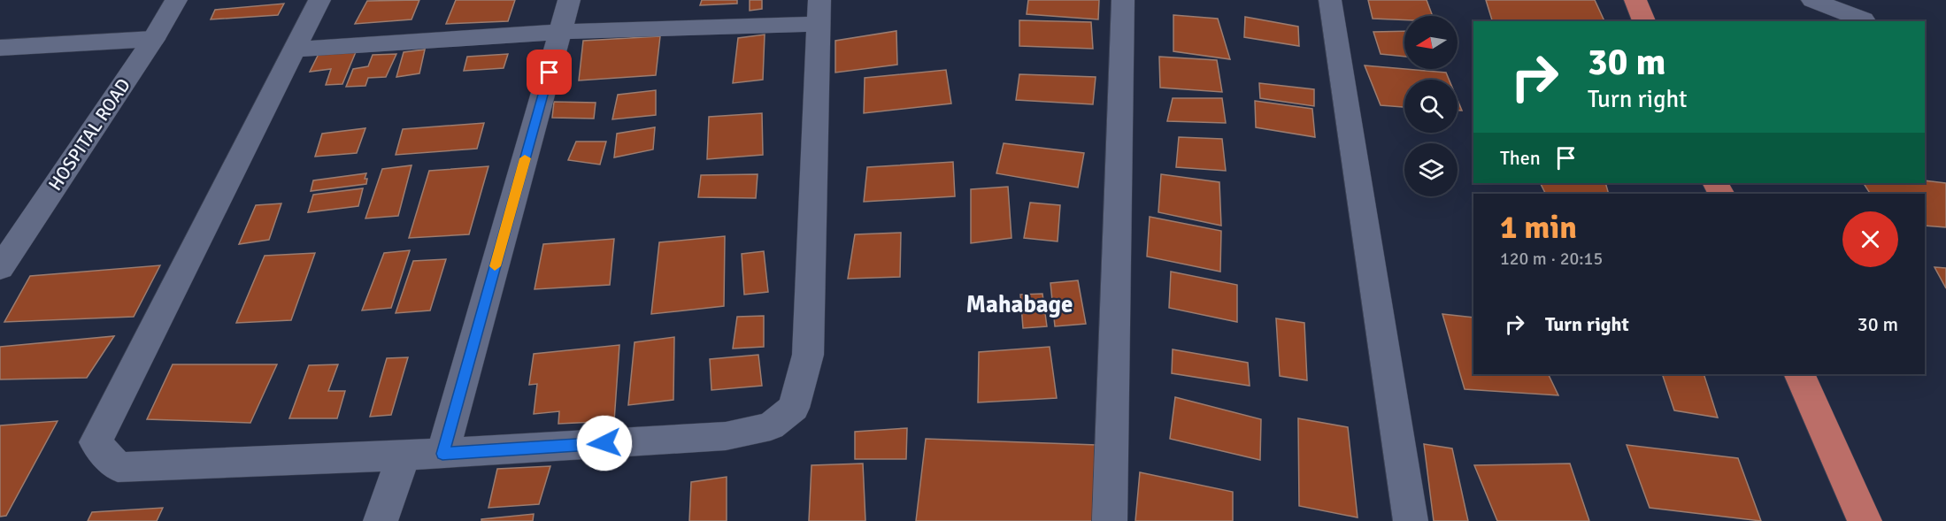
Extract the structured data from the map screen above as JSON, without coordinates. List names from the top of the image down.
{
  "streets": {
    "street": ["HOSPITAL ROAD"]
  },
  "districts": ["Mahabage"],
  "north": "left",
  "page": {
    "turn": ["30 m", "Turn right"],
    "then": "Then",
    "heading": ["1 min", "120 m · 20:15"],
    "list": [
      {
        "name": "Turn right",
        "value": "30 m"
      }
    ]
  }
}
